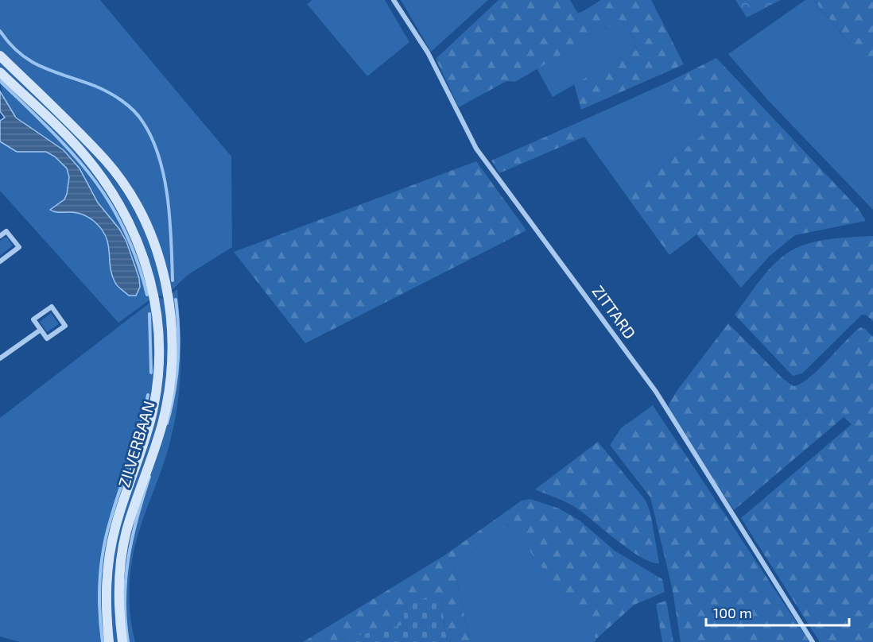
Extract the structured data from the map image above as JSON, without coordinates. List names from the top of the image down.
{
  "streets": {
    "main road": ["ZILVERBAAN"],
    "street": ["ZITTARD"]
  },
  "scale_bar": "100 m"
}
